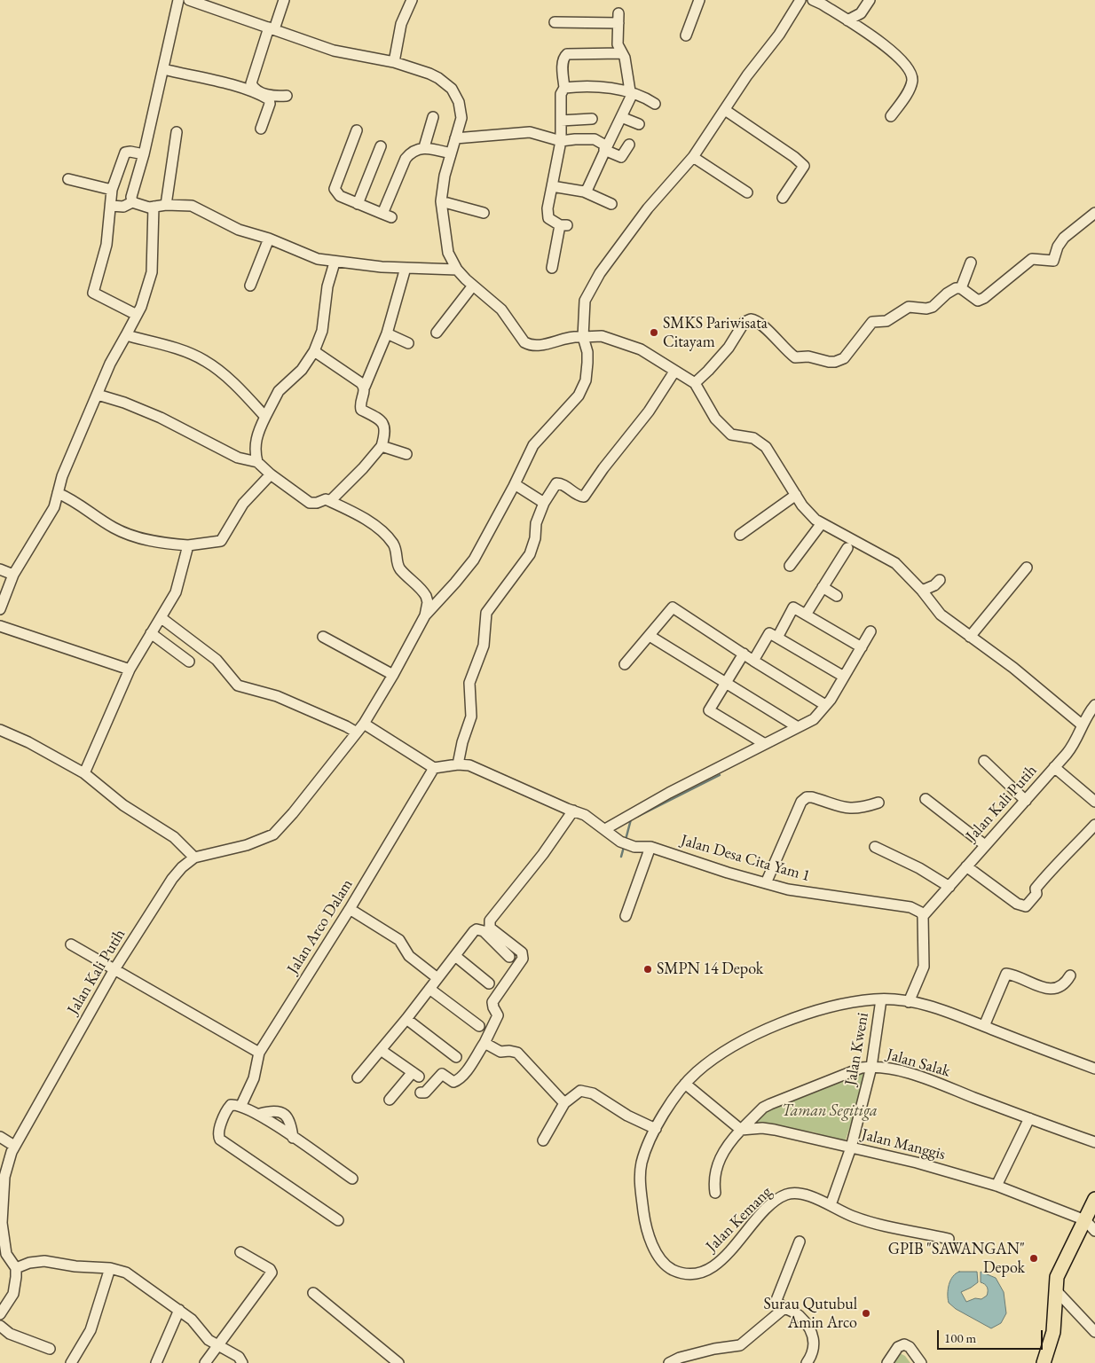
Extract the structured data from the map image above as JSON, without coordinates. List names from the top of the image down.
{
  "streets": {
    "street": [
      "Jalan Kali Putih",
      "Jalan Desa Cita Yam 1",
      "Jalan Arco Dalam",
      "Jalan Kweni",
      "Jalan Salak",
      "Jalan Manggis",
      "Jalan Kemang"
    ]
  },
  "crossings": [
    ["Jalan Kali Putih", "Jalan Desa Cita Yam 1"],
    ["Jalan Kweni", "Jalan Salak"],
    ["Jalan Kweni", "Jalan Manggis"],
    ["Jalan Kweni", "Jalan Kemang"],
    ["Jalan Salak", "Jalan Manggis"]
  ],
  "parks": ["Taman Segitiga"],
  "places": [
    "SMKS Pariwisata Citayam",
    "SMPN 14 Depok",
    "GPIB \"SAWANGAN\" Depok",
    "Surau Qutubul Amin Arco"
  ],
  "scale_bar": "100 m"
}
